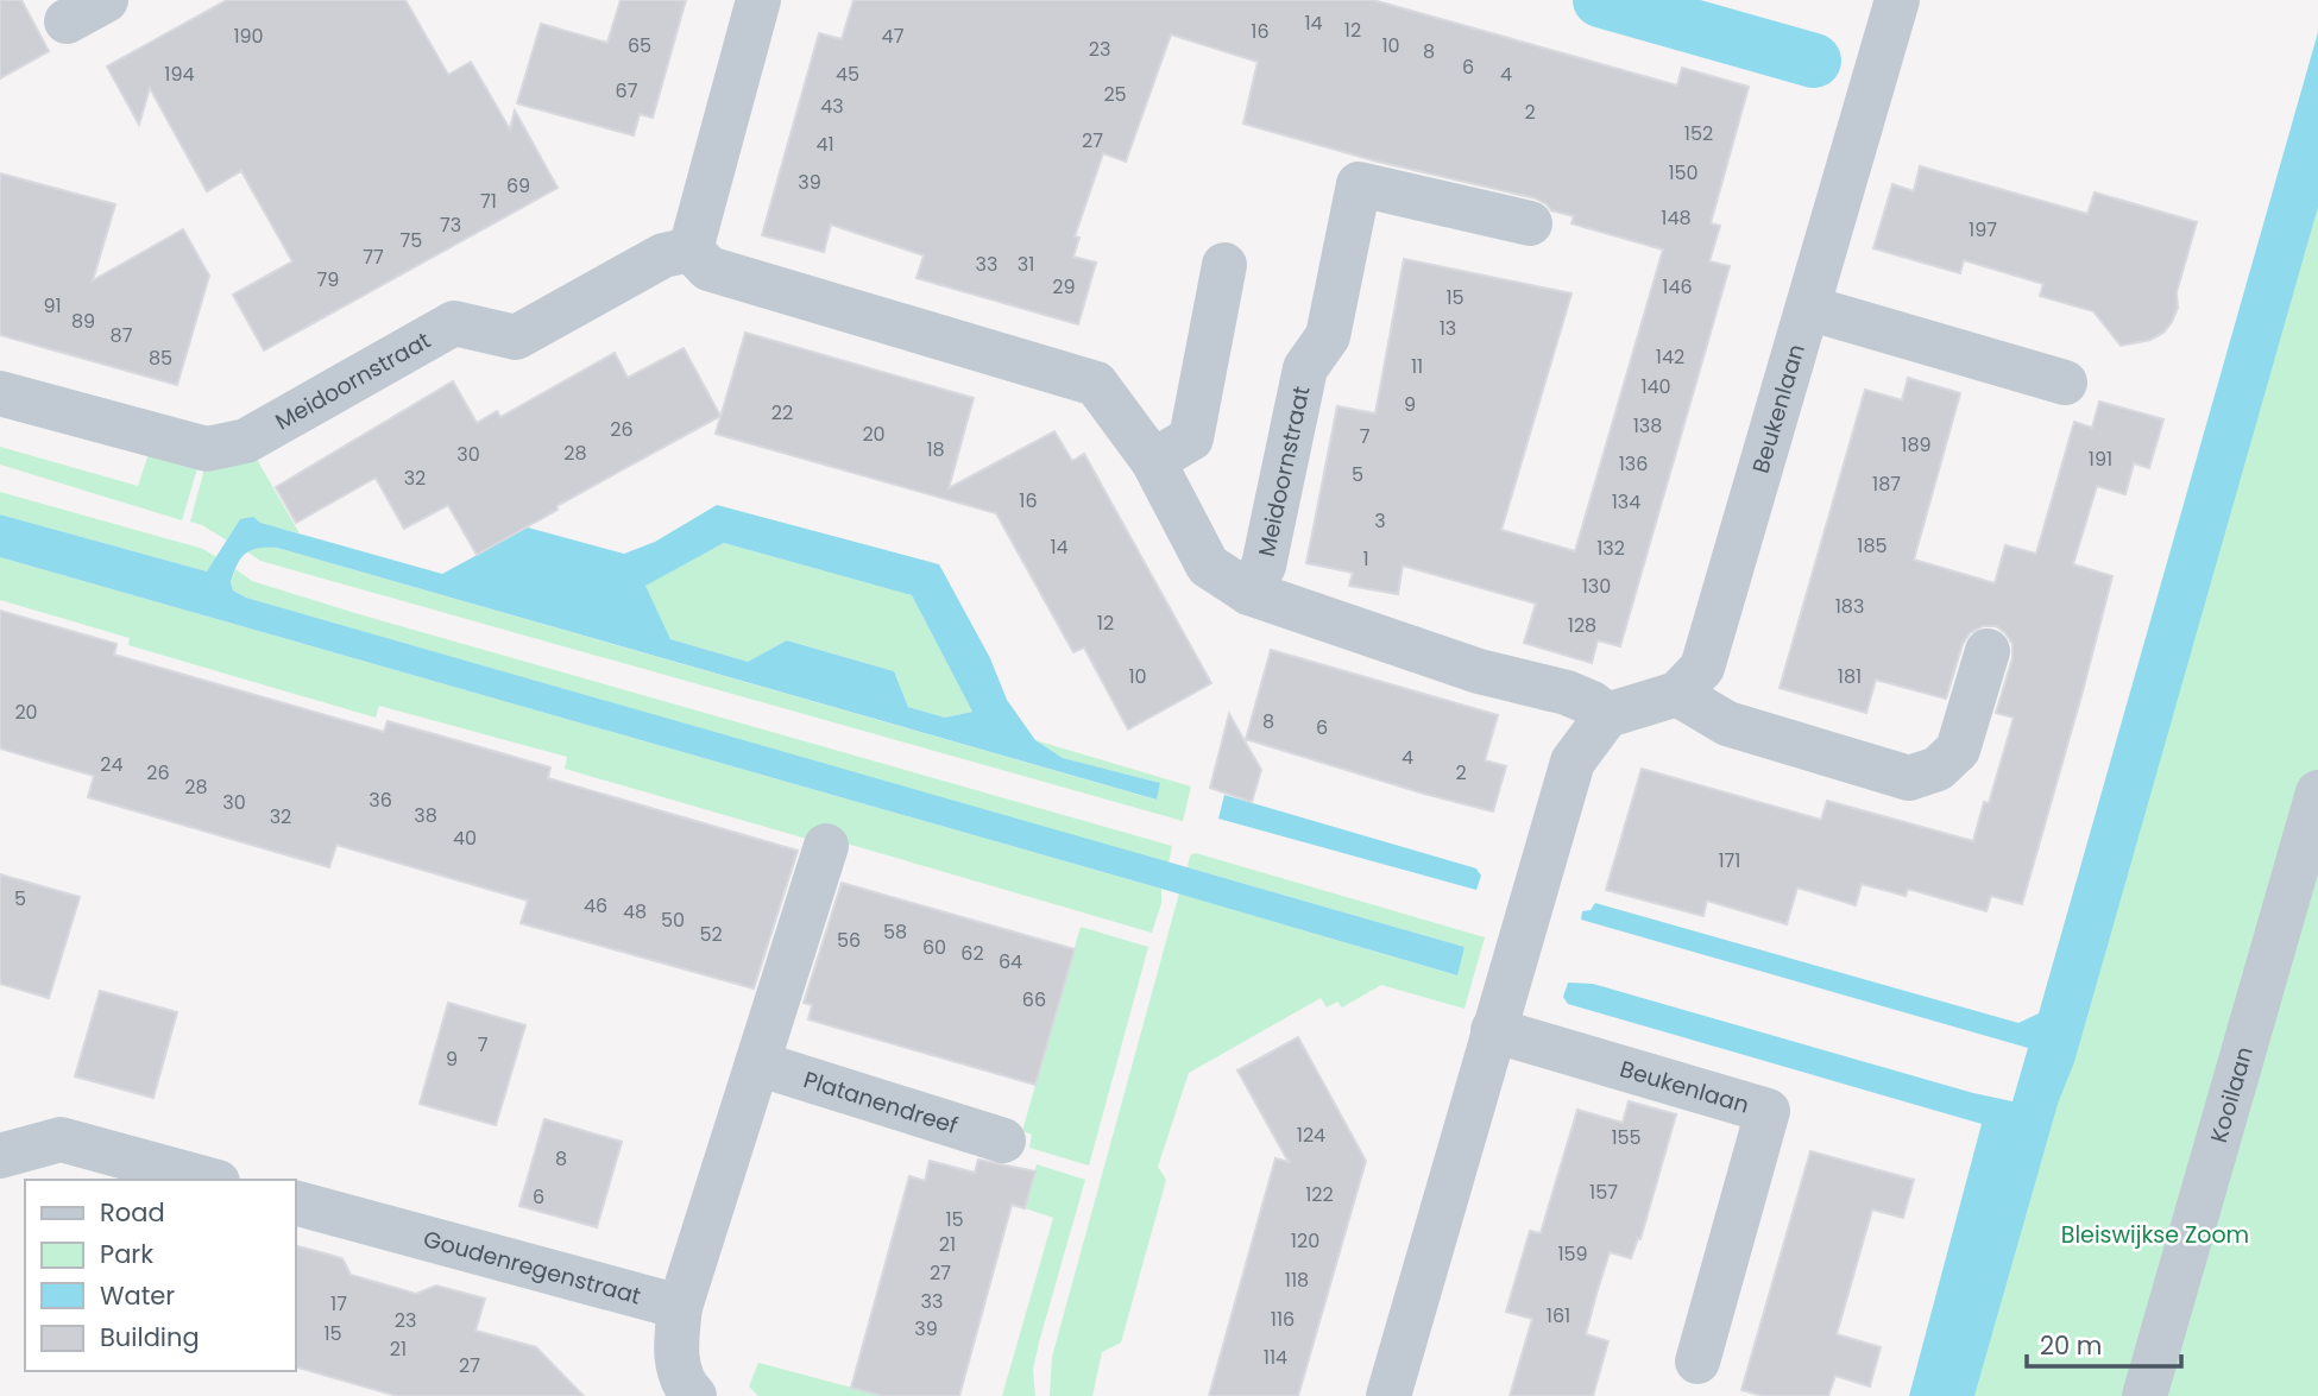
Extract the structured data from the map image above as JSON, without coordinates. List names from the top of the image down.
{
  "streets": {
    "street": [
      "Meidoornstraat",
      "Beukenlaan",
      "Kooilaan",
      "Platanendreef",
      "Goudenregenstraat"
    ]
  },
  "parks": ["Bleiswijkse Zoom"],
  "house_numbers": [
    "14",
    "12",
    "16",
    "190",
    "47",
    "65",
    "10",
    "23",
    "8",
    "6",
    "194",
    "45",
    "4",
    "67",
    "25",
    "43",
    "2",
    "152",
    "27",
    "41",
    "150",
    "39",
    "69",
    "71",
    "148",
    "73",
    "197",
    "75",
    "77",
    "33",
    "31",
    "79",
    "29",
    "146",
    "15",
    "91",
    "89",
    "13",
    "87",
    "142",
    "85",
    "11",
    "140",
    "9",
    "22",
    "138",
    "26",
    "20",
    "7",
    "189",
    "18",
    "28",
    "30",
    "191",
    "136",
    "5",
    "32",
    "187",
    "16",
    "134",
    "3",
    "185",
    "14",
    "132",
    "1",
    "130",
    "183",
    "12",
    "128",
    "10",
    "181",
    "20",
    "8",
    "6",
    "4",
    "24",
    "26",
    "2",
    "28",
    "36",
    "30",
    "38",
    "32",
    "40",
    "171",
    "5",
    "46",
    "48",
    "50",
    "58",
    "52",
    "56",
    "60",
    "62",
    "64",
    "66",
    "7",
    "9",
    "124",
    "155",
    "8",
    "157",
    "122",
    "6",
    "15",
    "120",
    "21",
    "159",
    "27",
    "118",
    "33",
    "17",
    "161",
    "116",
    "23",
    "39",
    "15",
    "21",
    "114",
    "27"
  ],
  "legend": [
    "Road",
    "Park",
    "Water",
    "Building"
  ],
  "scale_bar": "20 m"
}
